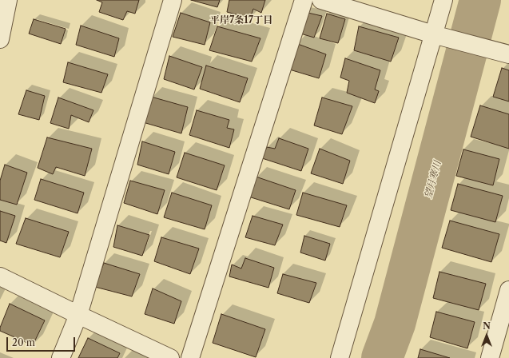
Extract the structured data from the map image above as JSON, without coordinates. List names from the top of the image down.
{
  "districts": ["平岸7条17丁目"],
  "water": ["望月寒川"],
  "scale_bar": "20 m",
  "north": "top"
}
